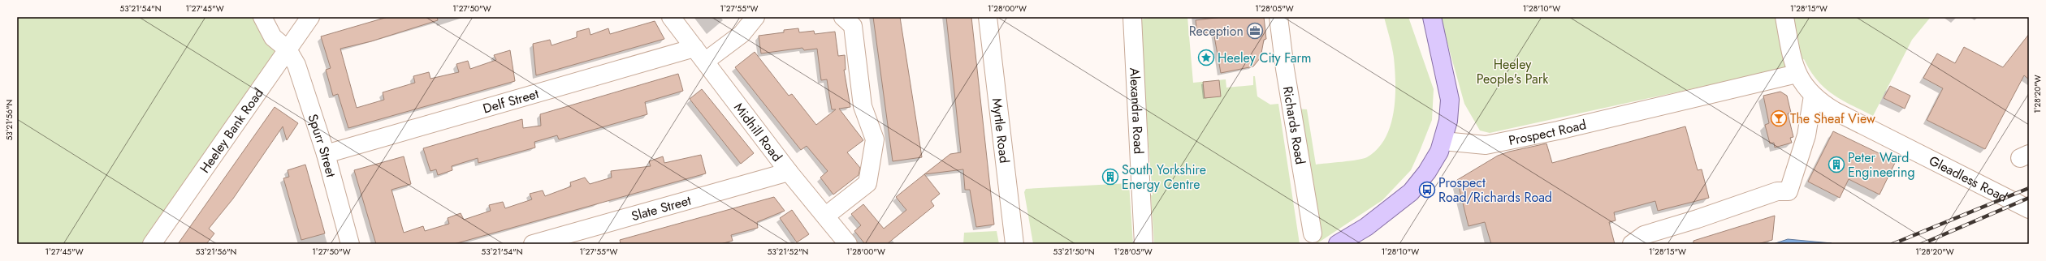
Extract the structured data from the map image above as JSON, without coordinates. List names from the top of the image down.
{
  "streets": {
    "street": [
      "Delf Street",
      "Alexandra Road",
      "Richards Road",
      "Heeley Bank Road",
      "Myrtle Road",
      "Midhill Road",
      "Prospect Road",
      "Spurr Street",
      "Gleadless Road",
      "Slate Street"
    ]
  },
  "crossings": [
    ["Delf Street", "Midhill Road"],
    ["Delf Street", "Spurr Street"],
    ["Heeley Bank Road", "Spurr Street"],
    ["Midhill Road", "Slate Street"],
    ["Prospect Road", "Gleadless Road"]
  ],
  "parks": ["Heeley People's Park"],
  "places": {
    "office": ["Reception"],
    "place": ["Heeley City Farm"],
    "bar": ["The Sheaf View"],
    "building": ["Peter Ward Engineering", "South Yorkshire Energy Centre"],
    "bus stop": ["Prospect Road/Richards Road"]
  },
  "coordinates": [
    "53°21'54\"N",
    "1°27'45\"W",
    "1°27'50\"W",
    "1°27'55\"W",
    "1°28'00\"W",
    "1°28'05\"W",
    "1°28'10\"W",
    "1°28'15\"W",
    "1°28'20\"W",
    "53°21'56\"N",
    "53°21'52\"N",
    "53°21'50\"N"
  ]
}
